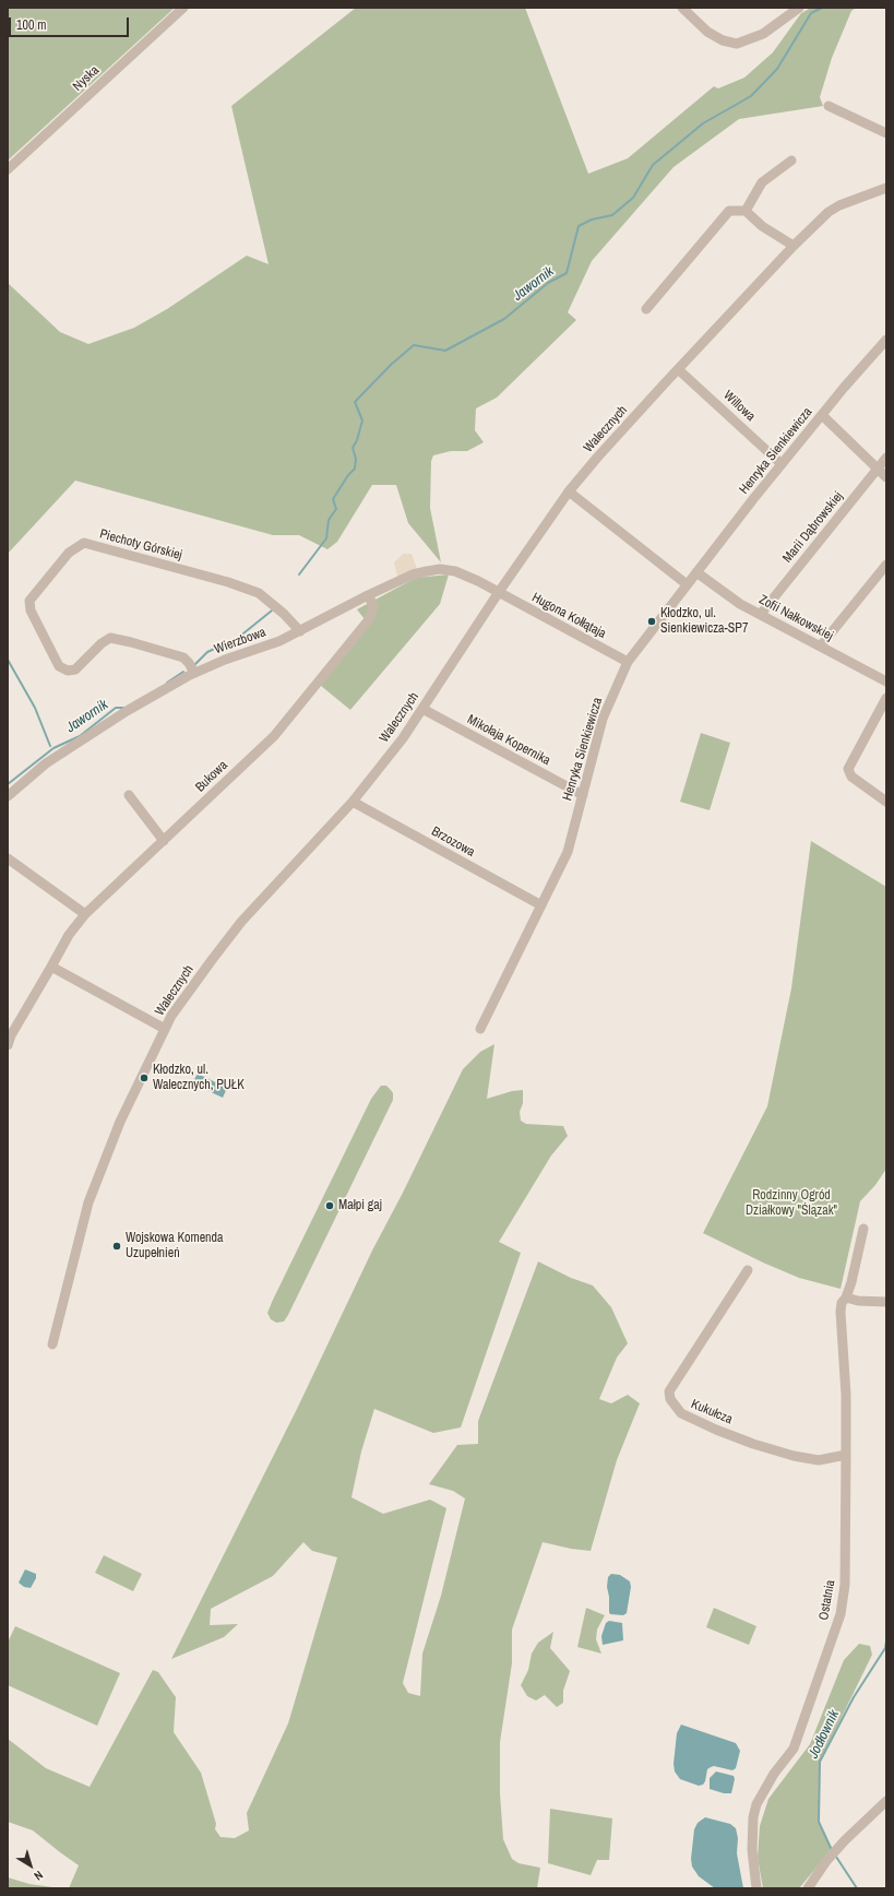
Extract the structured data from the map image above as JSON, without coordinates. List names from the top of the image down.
{
  "streets": {
    "street": [
      "Nyska",
      "Willowa",
      "Walecznych",
      "Henryka Sienkiewicza",
      "Marii Dąbrowskiej",
      "Piechoty Górskiej",
      "Hugona Kołłątaja",
      "Zofii Nałkowskiej",
      "Wierzbowa",
      "Mikołaja Kopernika",
      "Bukowa",
      "Brzozowa",
      "Kukułcza",
      "Ostatnia"
    ]
  },
  "crossings": [
    ["Willowa", "Walecznych"],
    ["Willowa", "Henryka Sienkiewicza"],
    ["Walecznych", "Hugona Kołłątaja"],
    ["Walecznych", "Wierzbowa"],
    ["Walecznych", "Mikołaja Kopernika"],
    ["Walecznych", "Brzozowa"],
    ["Henryka Sienkiewicza", "Hugona Kołłątaja"],
    ["Henryka Sienkiewicza", "Zofii Nałkowskiej"],
    ["Henryka Sienkiewicza", "Mikołaja Kopernika"],
    ["Henryka Sienkiewicza", "Brzozowa"],
    ["Marii Dąbrowskiej", "Zofii Nałkowskiej"],
    ["Piechoty Górskiej", "Wierzbowa"],
    ["Hugona Kołłątaja", "Wierzbowa"],
    ["Wierzbowa", "Bukowa"],
    ["Kukułcza", "Ostatnia"]
  ],
  "water": ["Jawornik", "Jodłownik"],
  "parks": ["Rodzinny Ogród Działkowy \"Ślązak\""],
  "places": [
    "Kłodzko, ul. Sienkiewicza-SP7",
    "Kłodzko, ul. Walecznych, PUŁK",
    "Małpi gaj",
    "Wojskowa Komenda Uzupełnień"
  ],
  "scale_bar": "100 m",
  "north": "bottom right"
}
